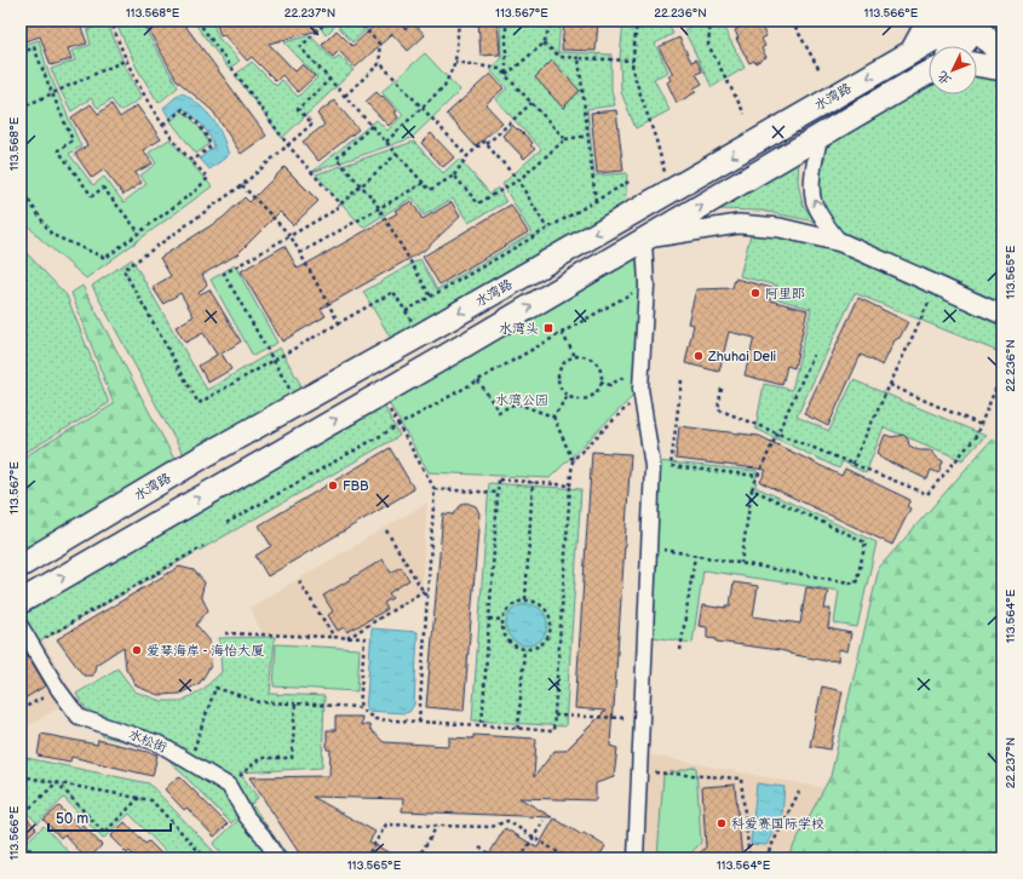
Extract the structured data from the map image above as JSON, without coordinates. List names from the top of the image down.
{
  "streets": {
    "main road": ["水湾路"],
    "street": ["水松街"]
  },
  "parks": ["水湾公园"],
  "places": {
    "other": [
      "阿里郎",
      "Zhuhai Deli",
      "FBB",
      "爱琴海岸 - 海怡大厦",
      "科爱赛国际学校"
    ],
    "transit": ["水湾头"]
  },
  "scale_bar": "50 m",
  "north": "bottom left",
  "coordinates": [
    "113.568°E",
    "22.237°N",
    "113.567°E",
    "22.236°N",
    "113.566°E",
    "113.565°E",
    "113.564°E"
  ]
}
